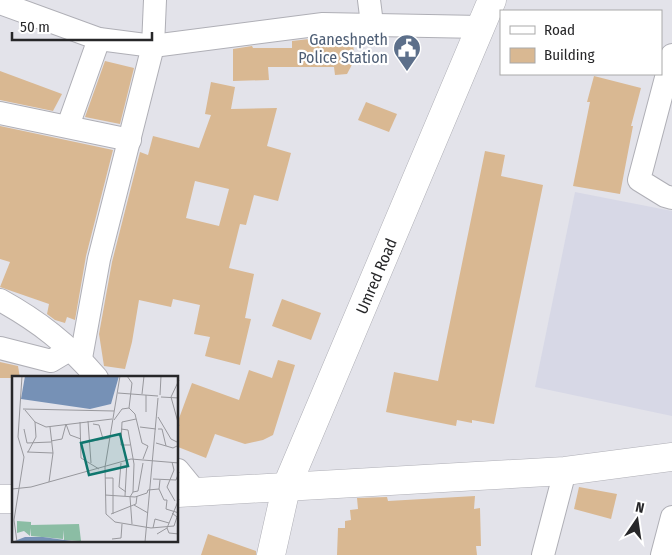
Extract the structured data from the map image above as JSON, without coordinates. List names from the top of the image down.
{
  "streets": {
    "street": ["Umred Road"]
  },
  "places": {
    "public building": ["Ganeshpeth Police Station"]
  },
  "legend": ["Road", "Building"],
  "scale_bar": "50 m",
  "north": "top"
}
